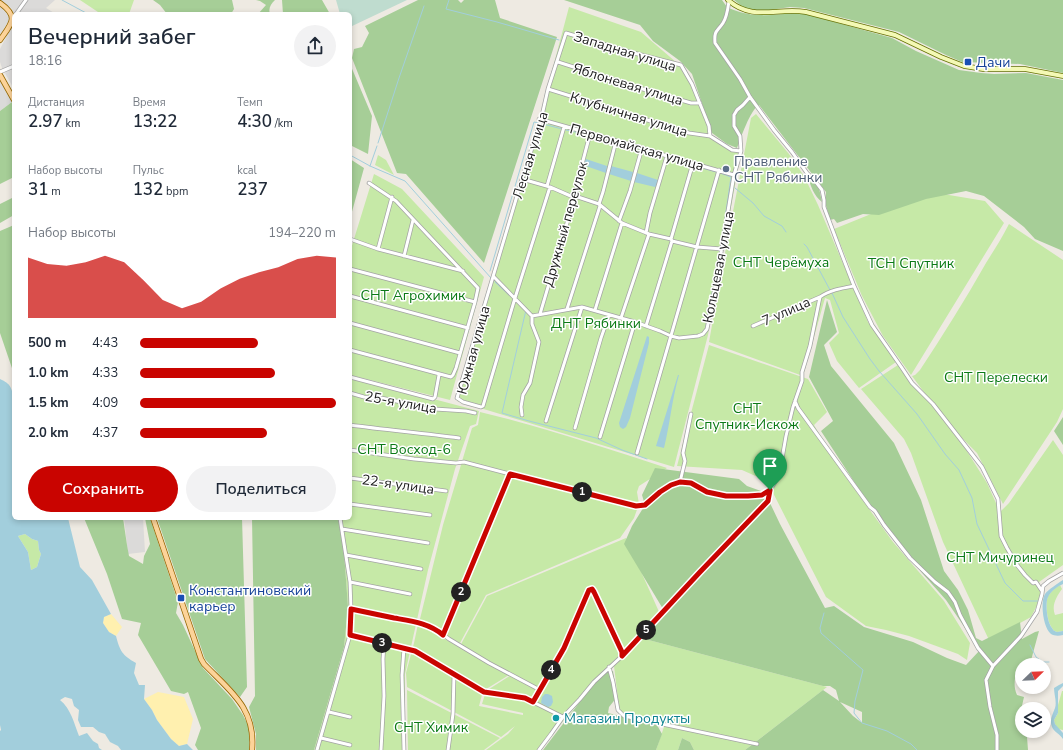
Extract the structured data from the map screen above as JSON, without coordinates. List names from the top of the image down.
{
  "streets": {
    "street": [
      "Западная улица",
      "Яблоневая улица",
      "Клубничная улица",
      "Первомайская улица",
      "Лесная улица",
      "Дружный переулок",
      "Кольцевая улица",
      "7 улица",
      "Южная улица",
      "25-я улица",
      "22-я улица"
    ]
  },
  "crossings": [
    ["Западная улица", "Яблоневая улица"],
    ["Западная улица", "Клубничная улица"],
    ["Западная улица", "Лесная улица"],
    ["Яблоневая улица", "Лесная улица"],
    ["Клубничная улица", "Лесная улица"],
    ["Первомайская улица", "Лесная улица"],
    ["Первомайская улица", "Дружный переулок"],
    ["Первомайская улица", "Кольцевая улица"],
    ["Лесная улица", "Южная улица"],
    ["Дружный переулок", "Кольцевая улица"]
  ],
  "parks": [
    "СНТ Черёмуха",
    "ТСН Спутник",
    "СНТ Агрохимик",
    "ДНТ Рябинки",
    "СНТ Перелески",
    "СНТ Спутник-Искож",
    "СНТ Восход-6",
    "СНТ Мичуринец",
    "СНТ Химик"
  ],
  "places": {
    "transit": ["Дачи", "Константиновский карьер"],
    "other": ["Правление СНТ Рябинки", "Магазин Продукты"]
  },
  "north": "top right",
  "page": {
    "heading": ["Вечерний забег", "18:16"],
    "stats": [
      ["Дистанция", "2.97 km"],
      ["Время", "13:22"],
      ["Темп", "4:30 /km"],
      ["Набор высоты", "31 m"],
      ["Пульс", "132 bpm"],
      ["kcal", "237"]
    ],
    "chart": ["Набор высоты", "194–220 m"],
    "list": [
      {
        "name": "500 m",
        "note": "4:43"
      },
      {
        "name": "1.0 km",
        "note": "4:33"
      },
      {
        "name": "1.5 km",
        "note": "4:09"
      },
      {
        "name": "2.0 km",
        "note": "4:37"
      }
    ],
    "buttons": ["Сохранить", "Поделиться"],
    "pins": [
      "1",
      "2",
      "5",
      "3",
      "4"
    ]
  }
}
